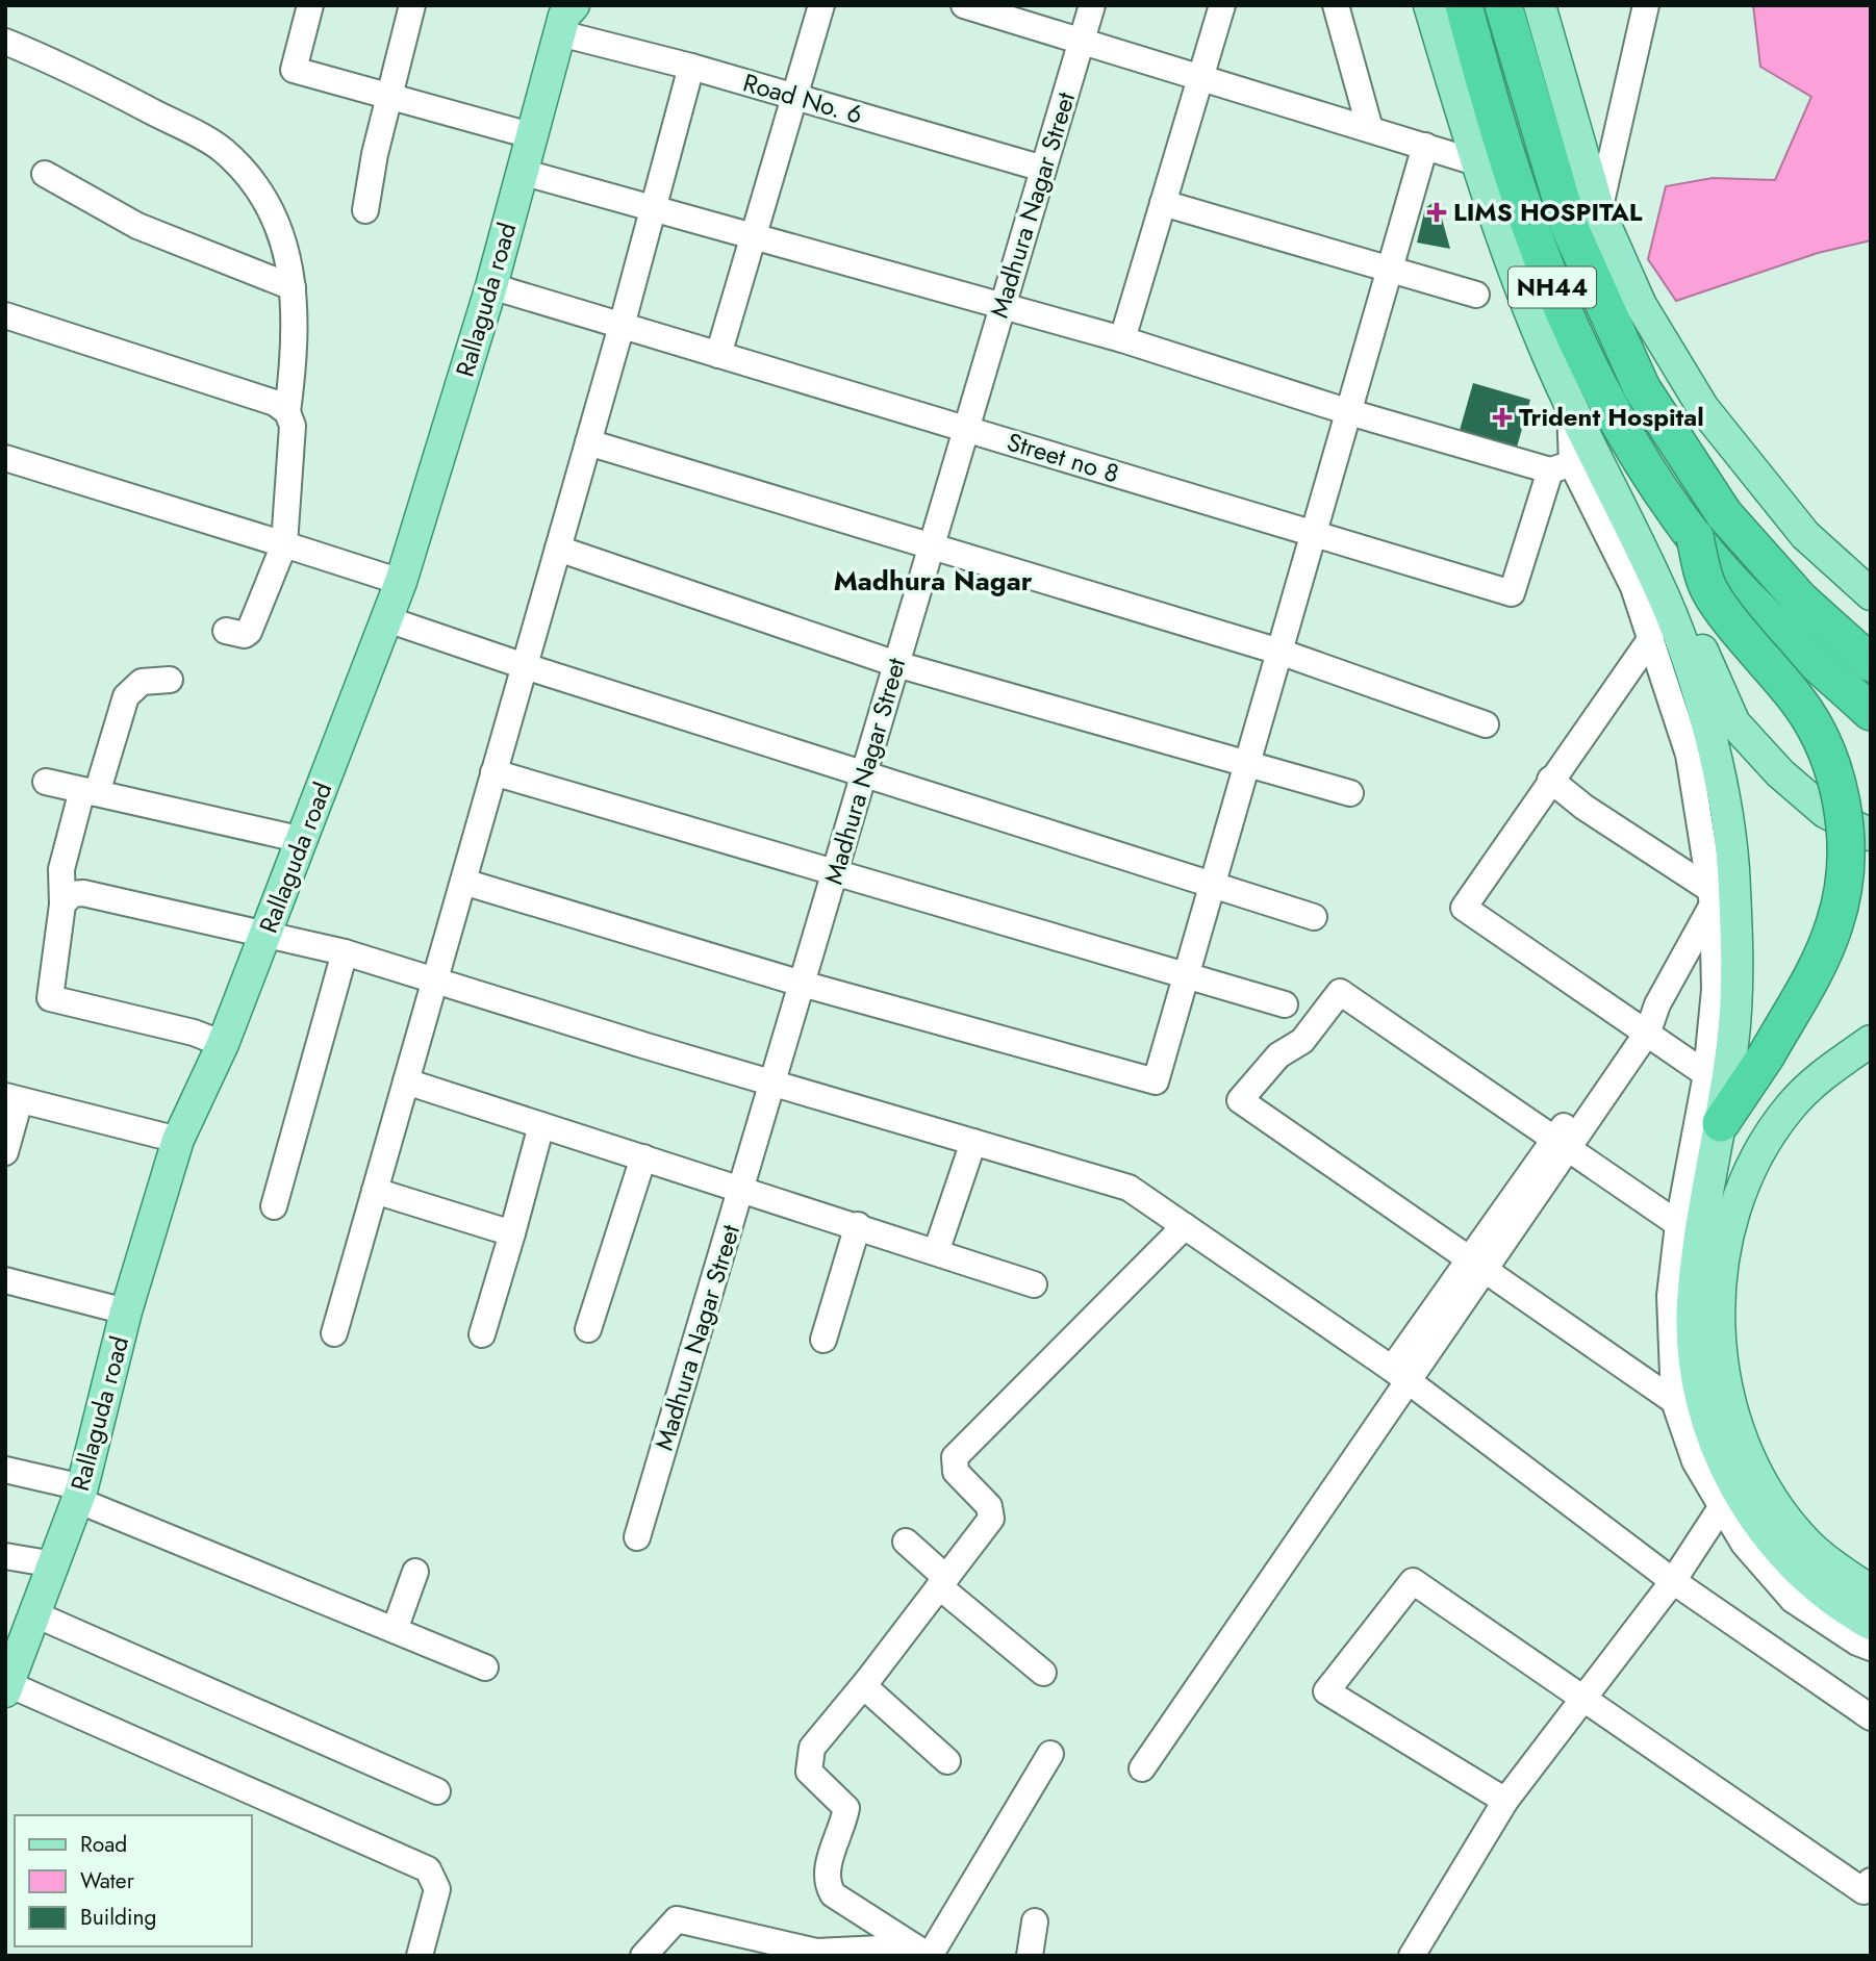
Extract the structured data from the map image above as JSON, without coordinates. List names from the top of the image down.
{
  "streets": {
    "highway": ["NH44"],
    "main road": ["Rallaguda road"],
    "street": ["Road No. 6", "Madhura Nagar Street", "Street no 8"]
  },
  "crossings": [
    ["Road No. 6", "Madhura Nagar Street"],
    ["Road No. 6", "Rallaguda road"],
    ["Madhura Nagar Street", "Street no 8"],
    ["Rallaguda road", "Street no 8"]
  ],
  "districts": ["Madhura Nagar"],
  "places": {
    "health": ["LIMS HOSPITAL", "Trident Hospital"]
  },
  "legend": ["Road", "Water", "Building"]
}
